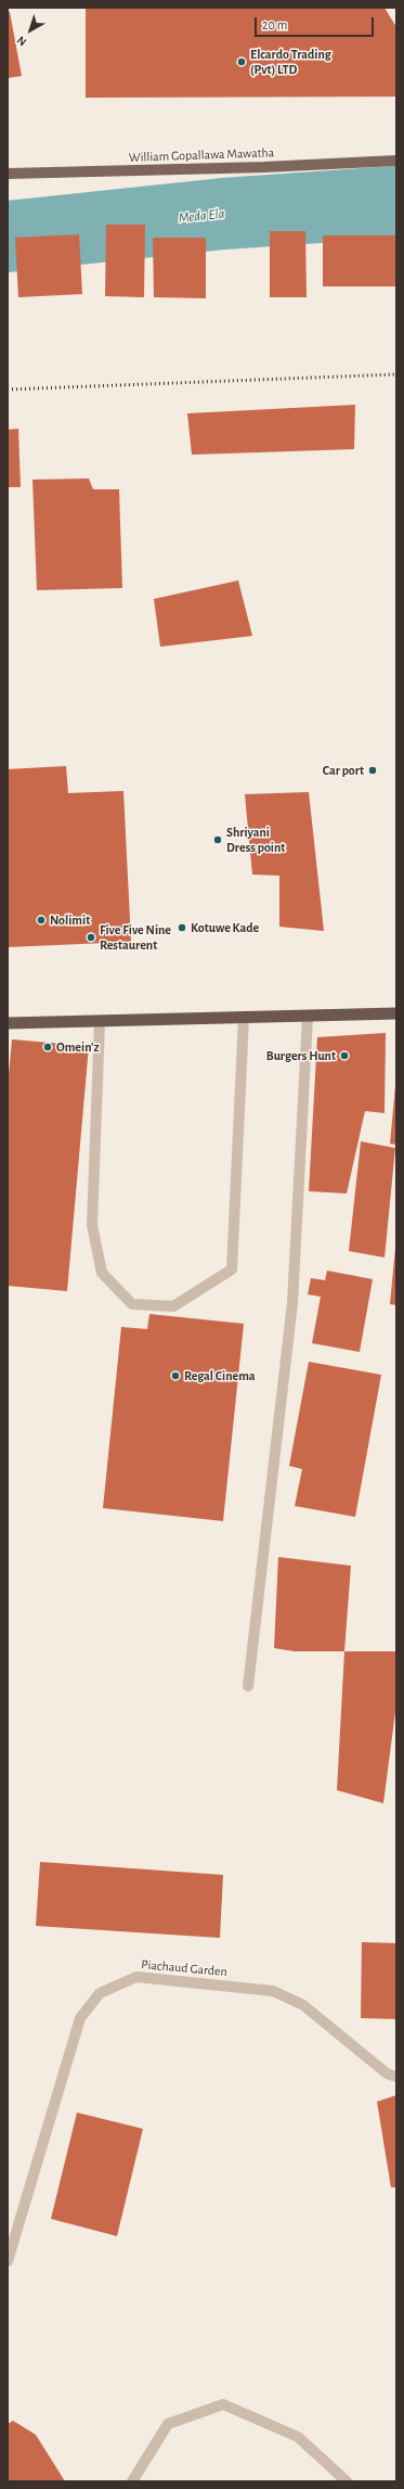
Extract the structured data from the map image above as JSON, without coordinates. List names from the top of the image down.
{
  "streets": {
    "main road": ["William Gopallawa Mawatha"],
    "street": ["Piachaud Garden"]
  },
  "water": ["Meda Ela"],
  "places": [
    "Elcardo Trading (Pvt) LTD",
    "Car port",
    "Shriyani Dress point",
    "Nolimit",
    "Kotuwe Kade",
    "Five Five Nine Restaurent",
    "Omein'z",
    "Burgers Hunt",
    "Regal Cinema"
  ],
  "scale_bar": "20 m",
  "north": "bottom left"
}
